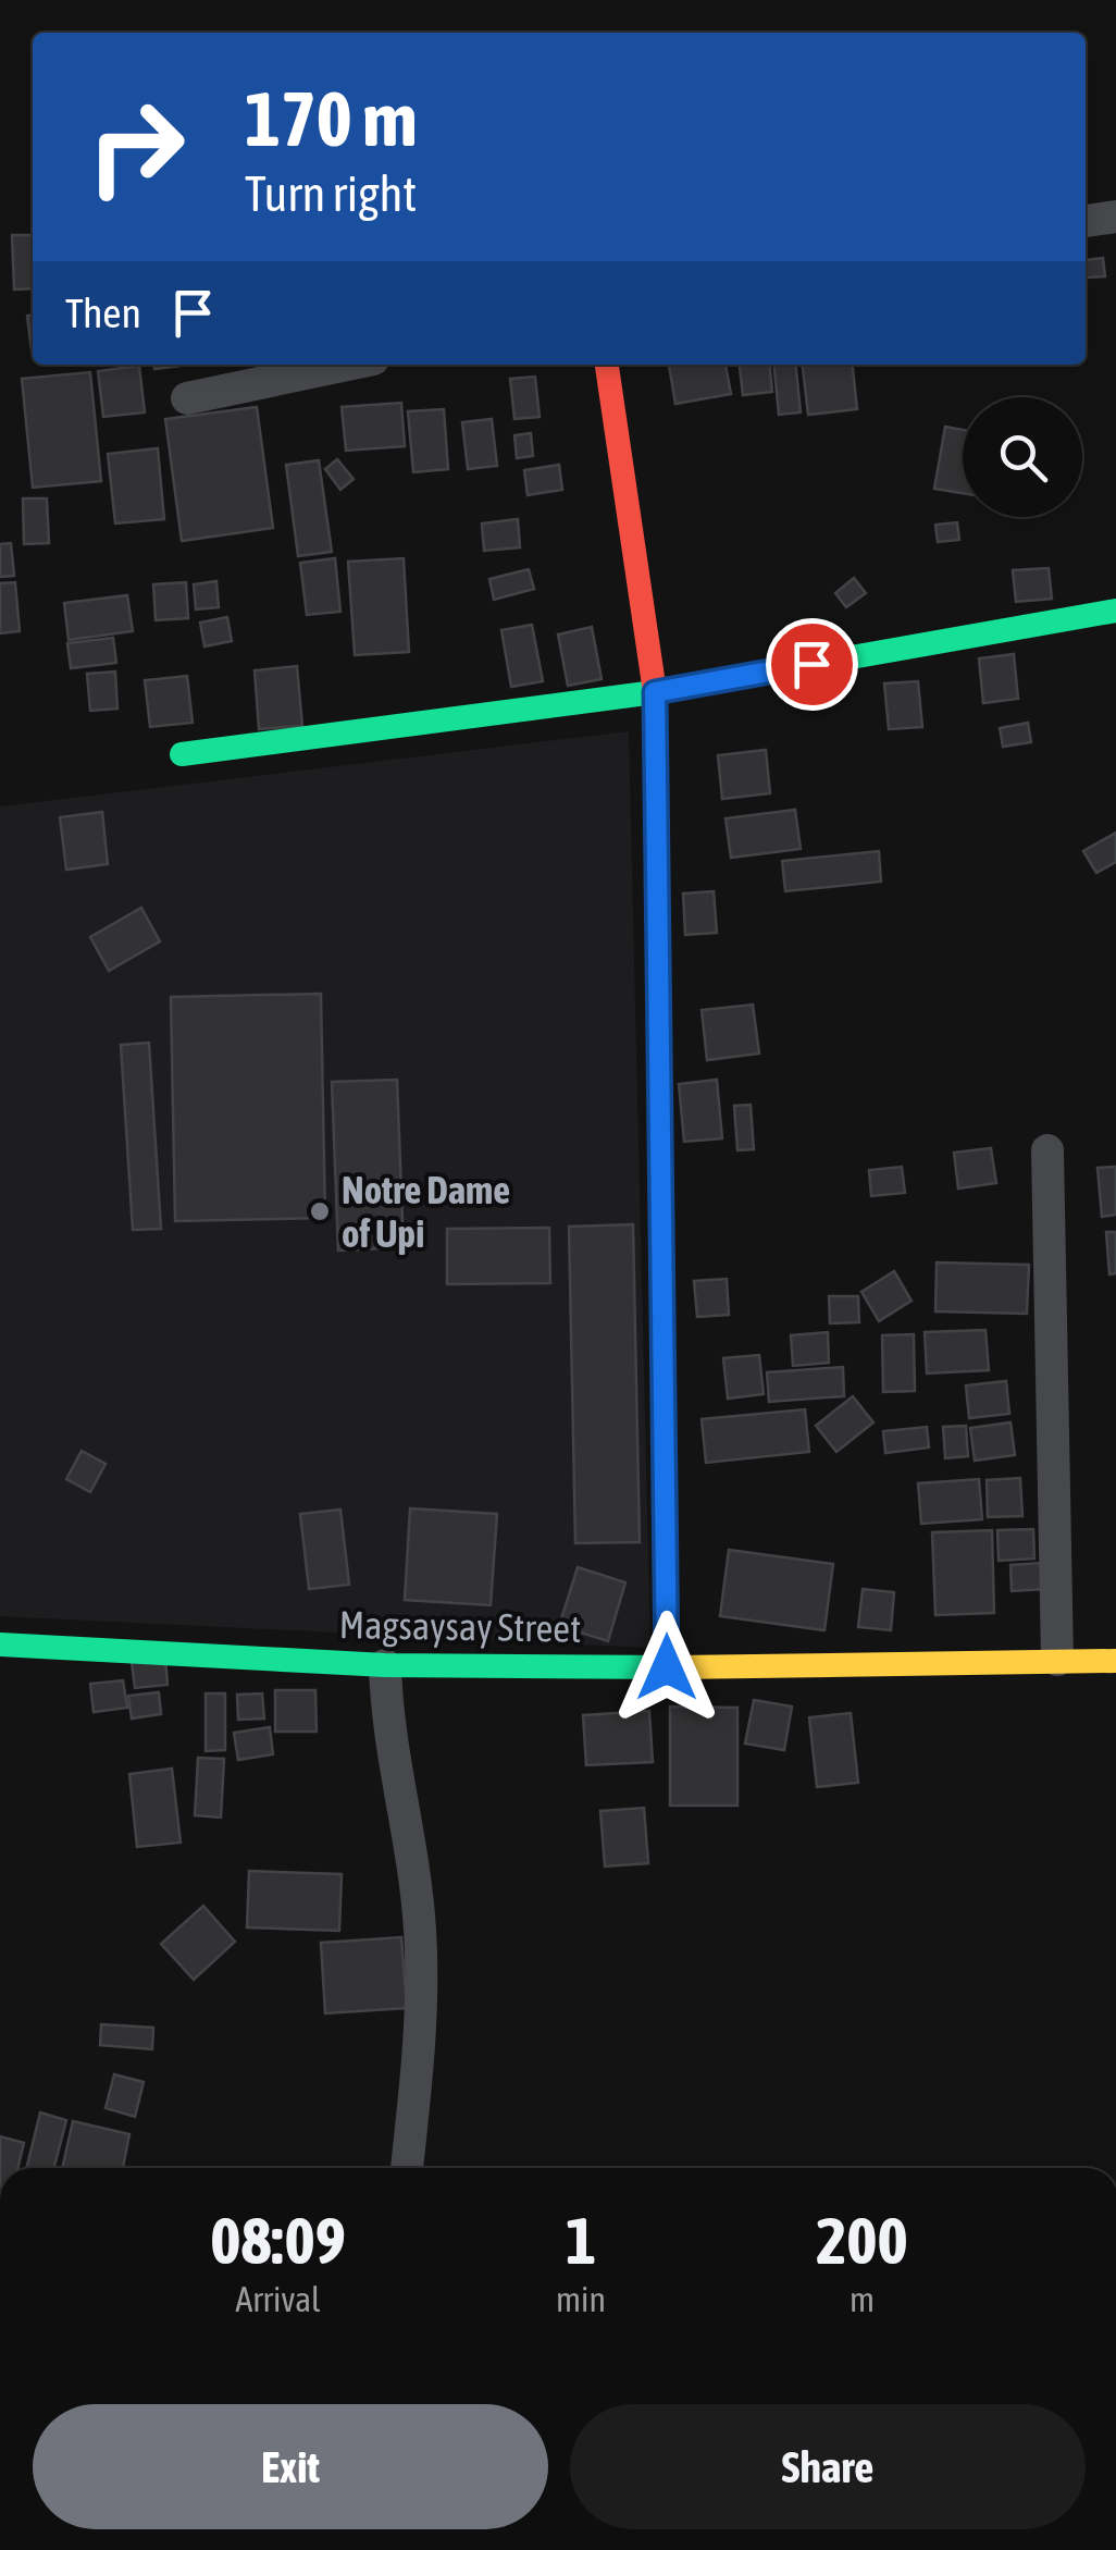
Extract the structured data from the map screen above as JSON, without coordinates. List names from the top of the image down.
{
  "streets": {
    "street": ["Magsaysay Street"]
  },
  "places": ["Notre Dame of Upi"],
  "page": {
    "turn": ["170 m", "Turn right"],
    "then": "Then",
    "eta": [
      "08:09",
      "Arrival",
      "1",
      "min",
      "200",
      "m"
    ],
    "buttons": ["Exit", "Share"]
  }
}
